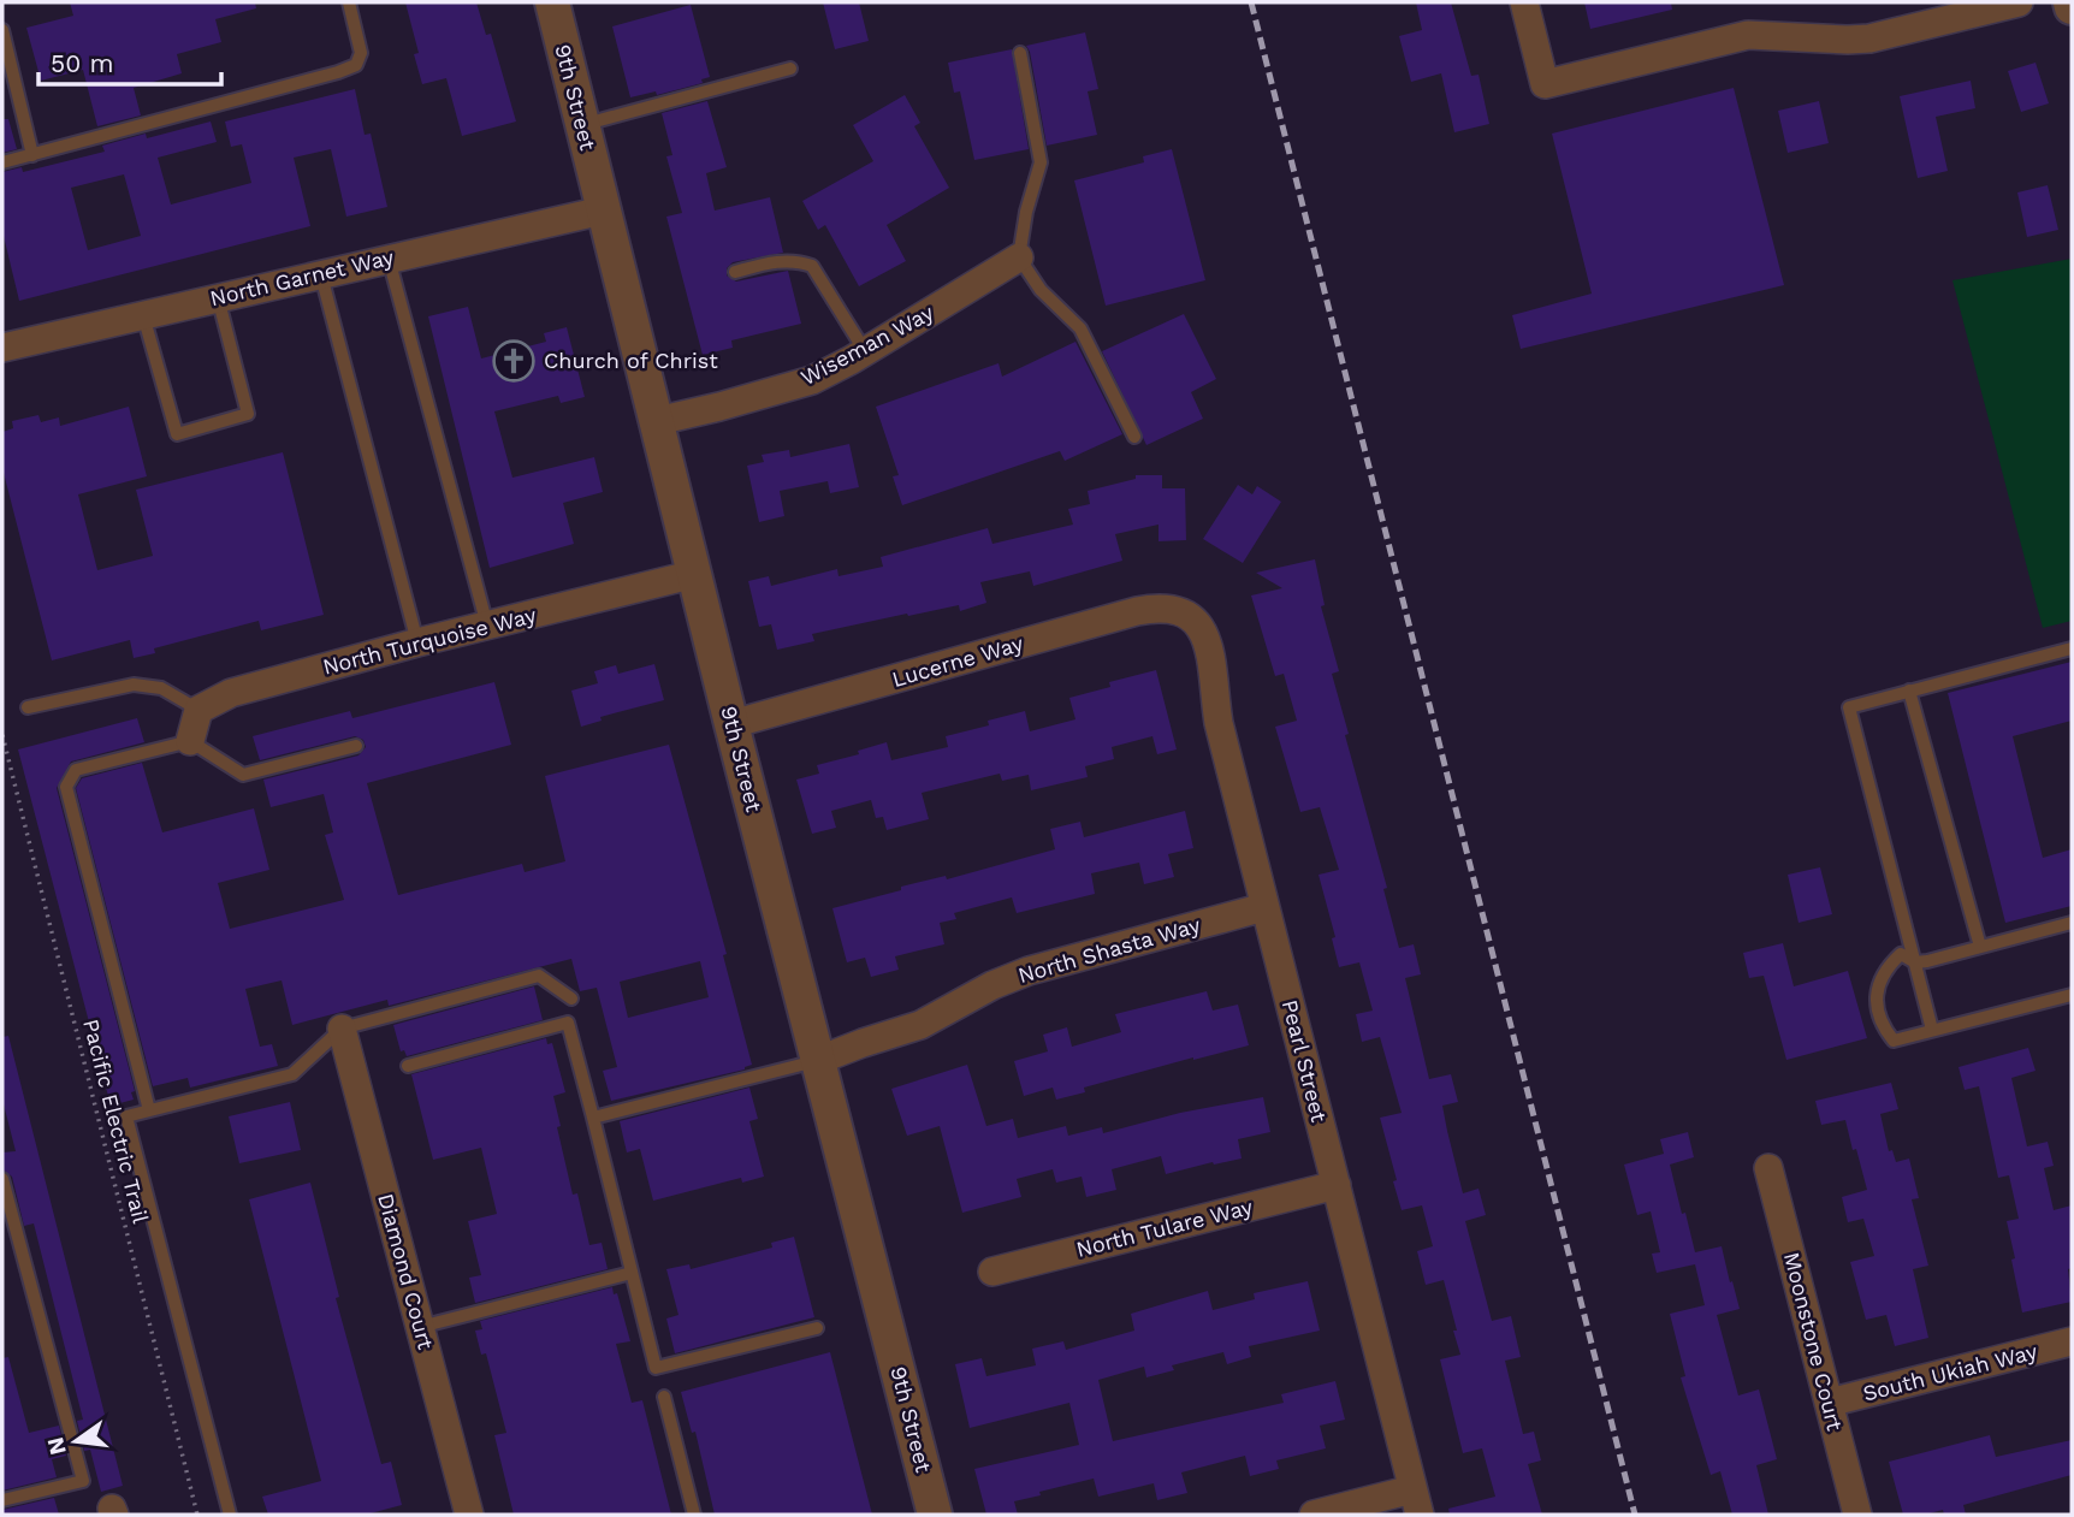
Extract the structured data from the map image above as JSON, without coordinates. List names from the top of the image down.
{
  "streets": {
    "street": [
      "9th Street",
      "North Garnet Way",
      "Wiseman Way",
      "North Turquoise Way",
      "Lucerne Way",
      "North Shasta Way",
      "Pearl Street",
      "North Tulare Way",
      "Diamond Court",
      "Moonstone Court",
      "South Ukiah Way"
    ],
    "path": ["Pacific Electric Trail"]
  },
  "crossings": [
    ["9th Street", "North Garnet Way"],
    ["9th Street", "Wiseman Way"],
    ["9th Street", "North Turquoise Way"],
    ["9th Street", "Lucerne Way"],
    ["9th Street", "North Shasta Way"],
    ["Lucerne Way", "Pearl Street"],
    ["North Shasta Way", "Pearl Street"],
    ["Pearl Street", "North Tulare Way"],
    ["Moonstone Court", "South Ukiah Way"]
  ],
  "places": {
    "church": ["Church of Christ"]
  },
  "scale_bar": "50 m",
  "north": "left"
}
